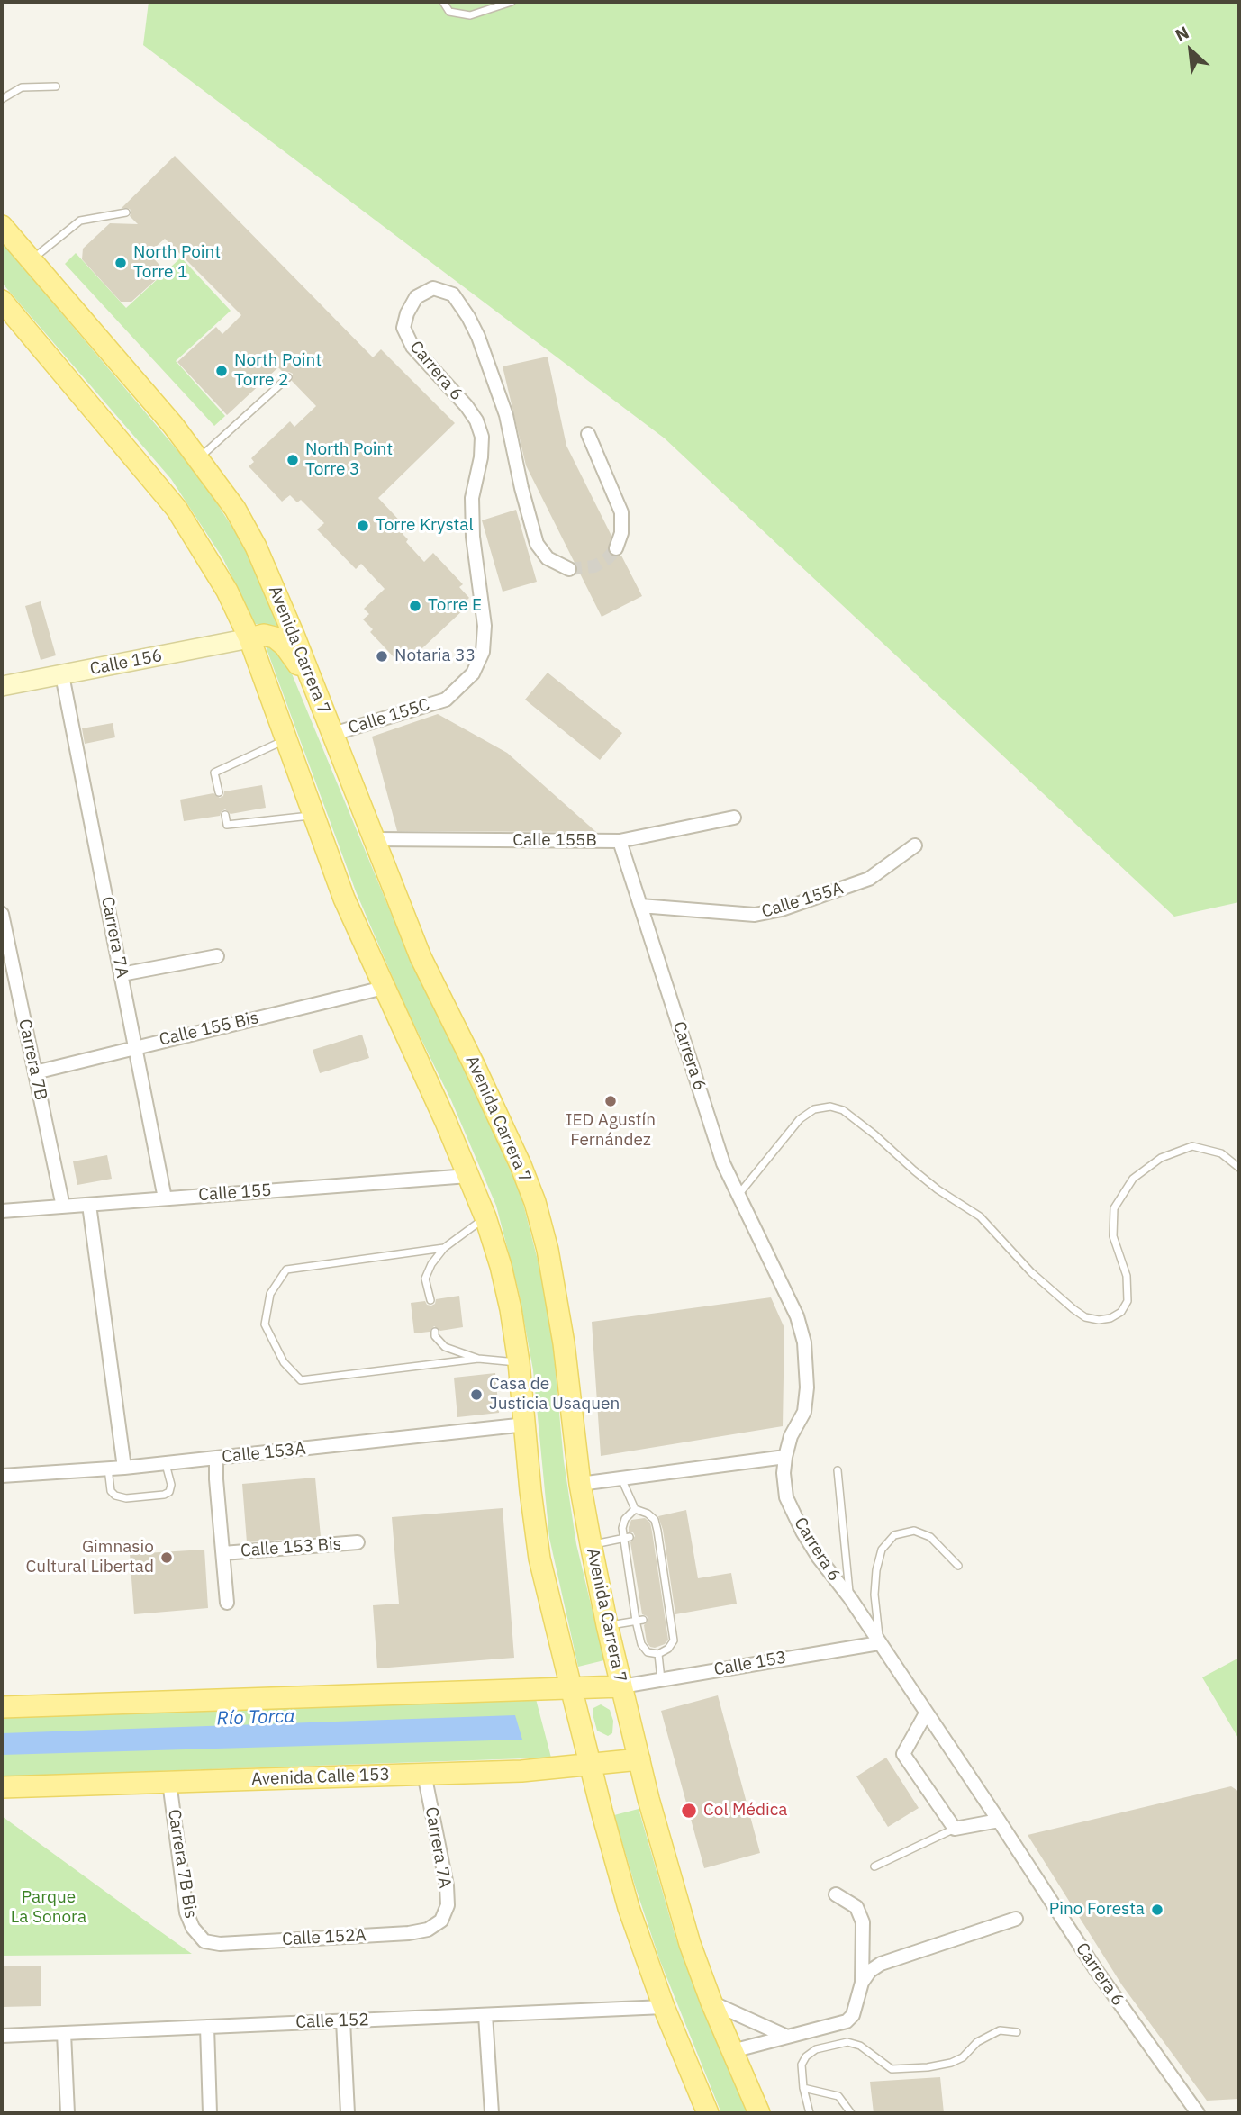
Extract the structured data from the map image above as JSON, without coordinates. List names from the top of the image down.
{
  "streets": {
    "main road": ["Avenida Carrera 7", "Avenida Calle 153"],
    "street": [
      "Carrera 6",
      "Calle 156",
      "Calle 155C",
      "Calle 155B",
      "Calle 155A",
      "Carrera 7A",
      "Calle 155 Bis",
      "Carrera 7B",
      "Calle 155",
      "Calle 153A",
      "Calle 153 Bis",
      "Calle 153",
      "Carrera 7B Bis",
      "Calle 152A",
      "Calle 152"
    ]
  },
  "crossings": [
    ["Carrera 6", "Calle 155C"],
    ["Carrera 6", "Calle 155B"],
    ["Carrera 6", "Calle 155A"],
    ["Carrera 6", "Calle 153"],
    ["Avenida Carrera 7", "Calle 155C"],
    ["Avenida Carrera 7", "Calle 155B"],
    ["Avenida Carrera 7", "Calle 153"],
    ["Avenida Carrera 7", "Avenida Calle 153"],
    ["Calle 156", "Carrera 7A"],
    ["Carrera 7A", "Calle 155 Bis"],
    ["Carrera 7A", "Calle 155"],
    ["Carrera 7A", "Avenida Calle 153"],
    ["Carrera 7A", "Calle 152A"],
    ["Calle 155 Bis", "Carrera 7B"],
    ["Carrera 7B", "Calle 155"],
    ["Avenida Calle 153", "Carrera 7B Bis"],
    ["Carrera 7B Bis", "Calle 152A"]
  ],
  "water": ["Río Torca"],
  "parks": ["Parque La Sonora"],
  "places": [
    "North Point Torre 1",
    "North Point Torre 2",
    "North Point Torre 3",
    "Torre Krystal",
    "Torre E",
    "Notaria 33",
    "IED Agustín Fernández",
    "Casa de Justicia Usaquen",
    "Gimnasio Cultural Libertad",
    "Col Médica",
    "Pino Foresta"
  ],
  "north": "top left"
}
